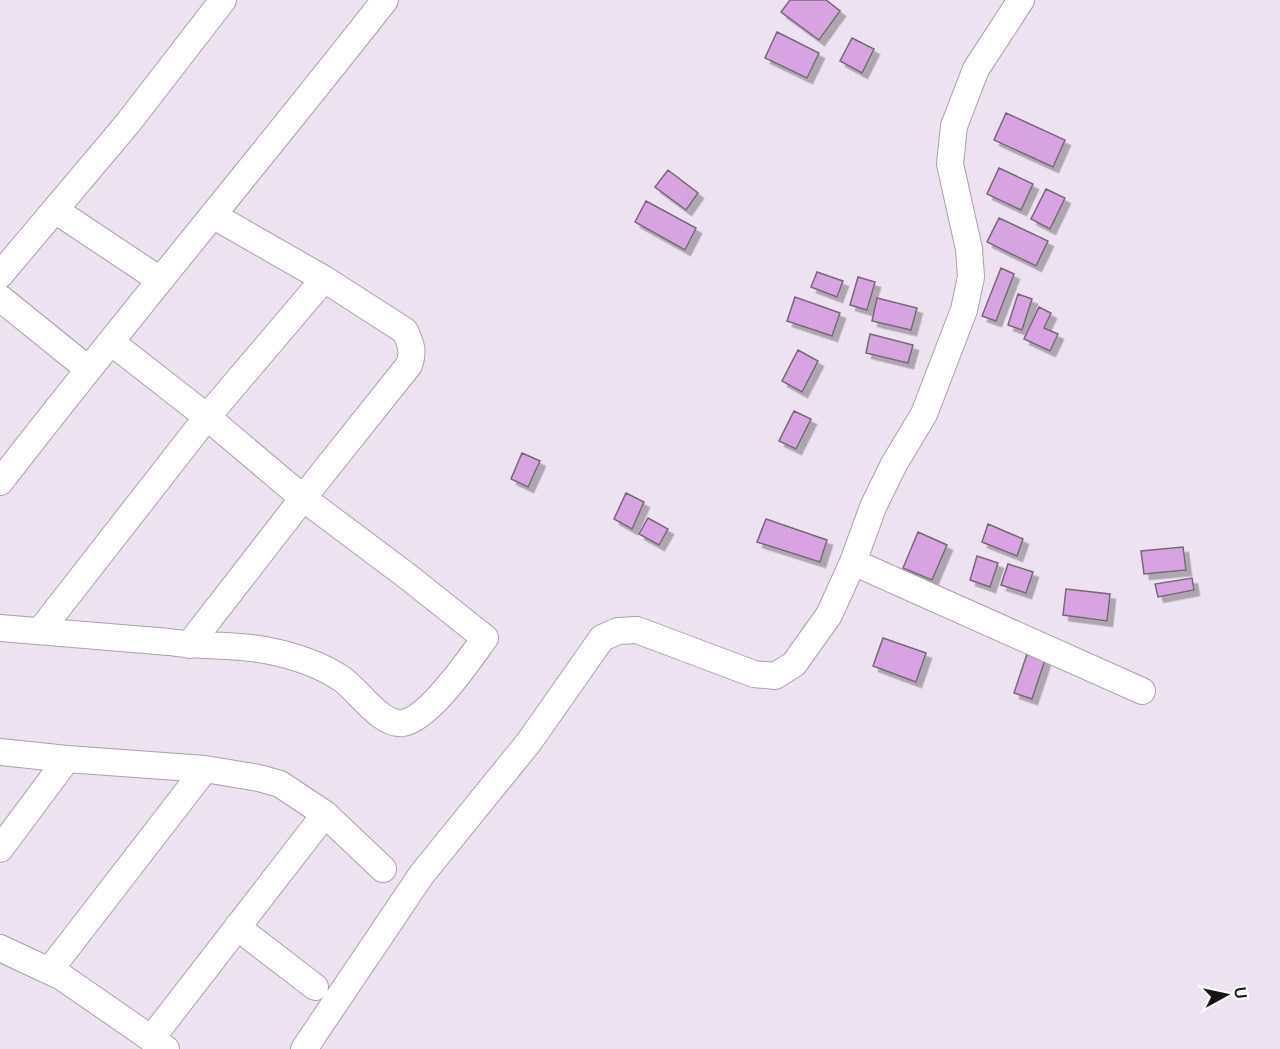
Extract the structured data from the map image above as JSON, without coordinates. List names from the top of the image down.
{
  "north": "right"
}
